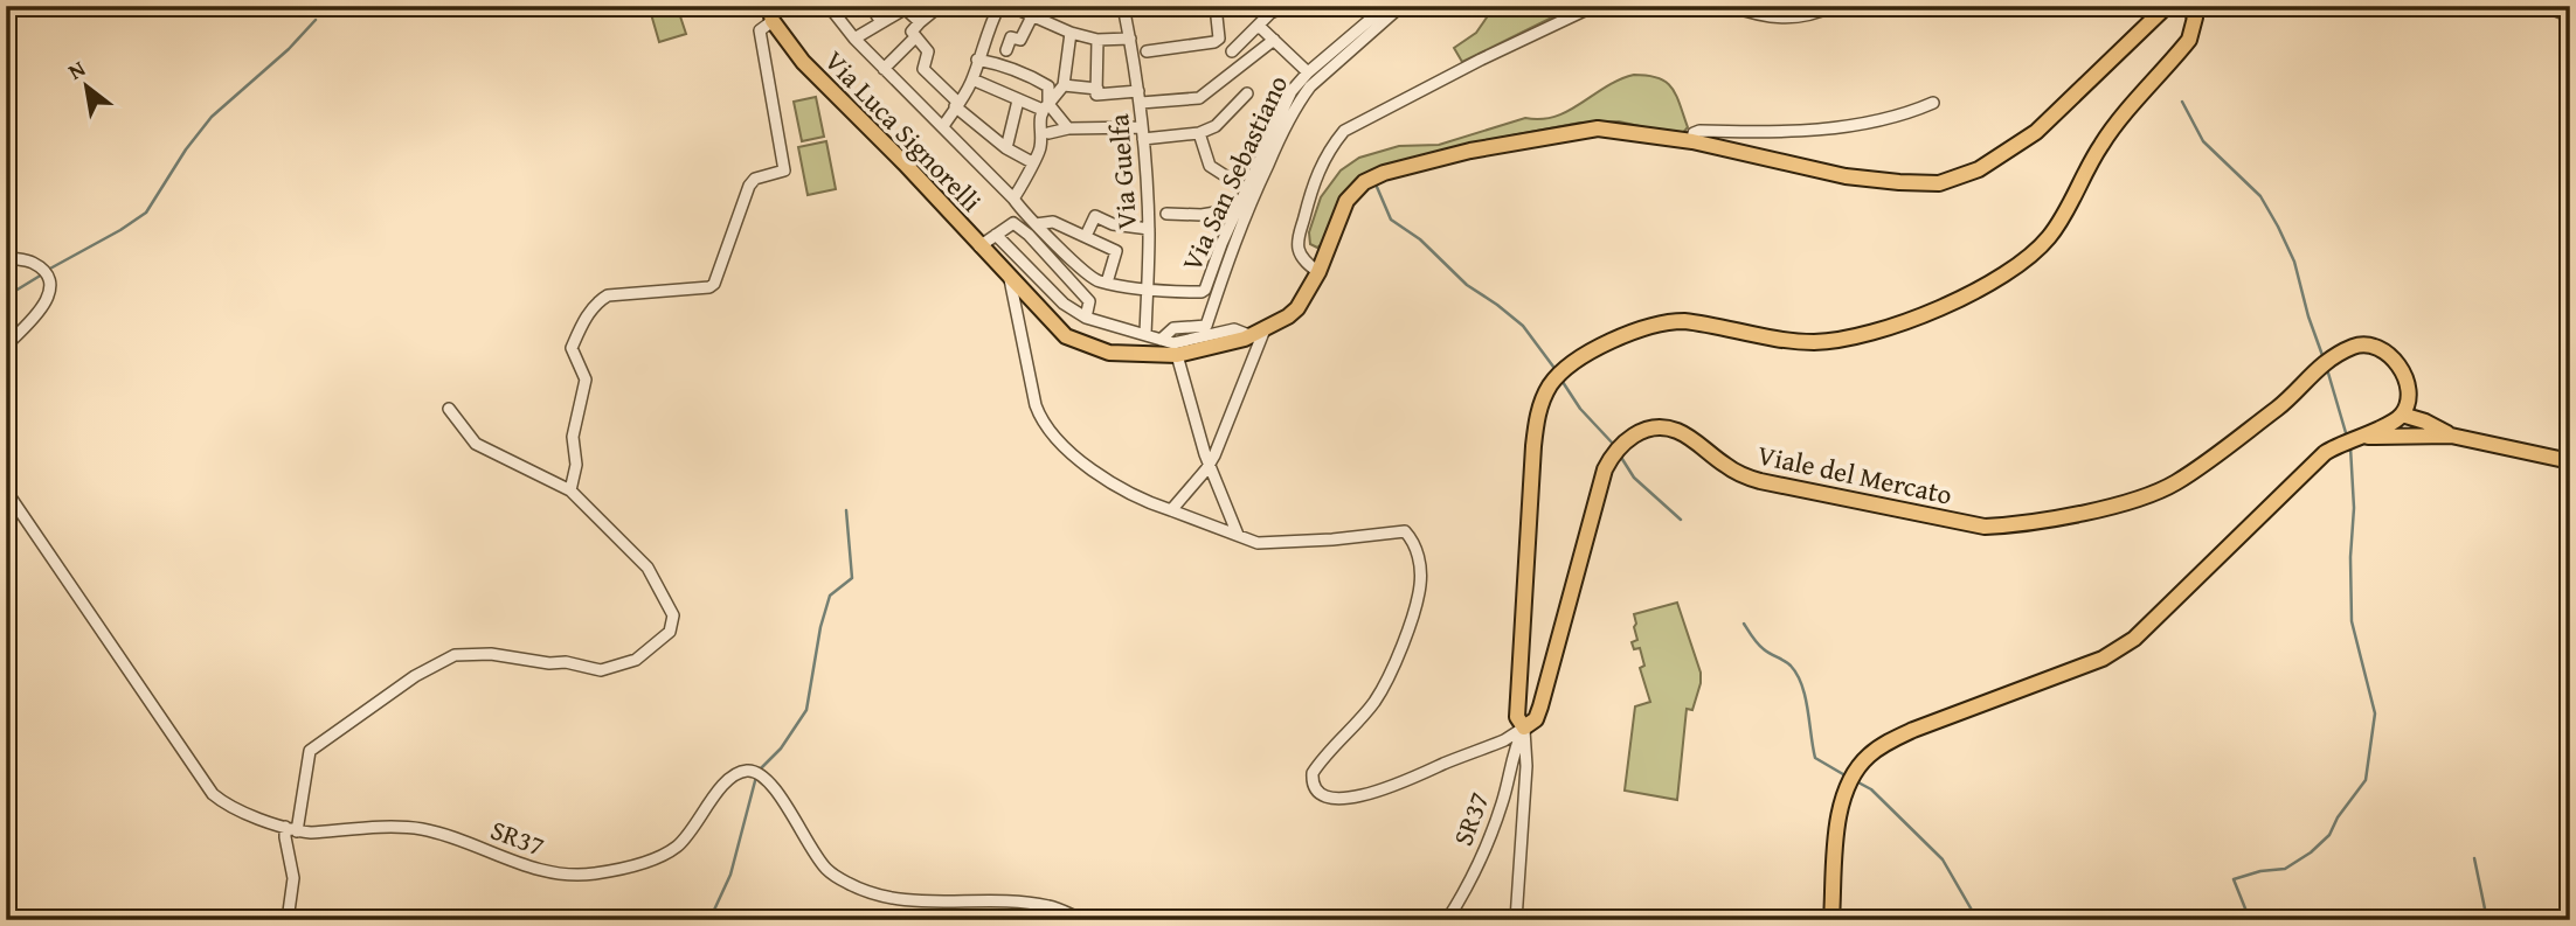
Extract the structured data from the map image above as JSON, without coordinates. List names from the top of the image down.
{
  "streets": {
    "main road": ["Via Luca Signorelli", "Viale del Mercato"],
    "street": ["Via Guelfa", "Via San Sebastiano", "SR37"]
  },
  "crossings": [
    ["Via Guelfa", "Via San Sebastiano"],
    ["Viale del Mercato", "SR37"]
  ],
  "north": "top left"
}
